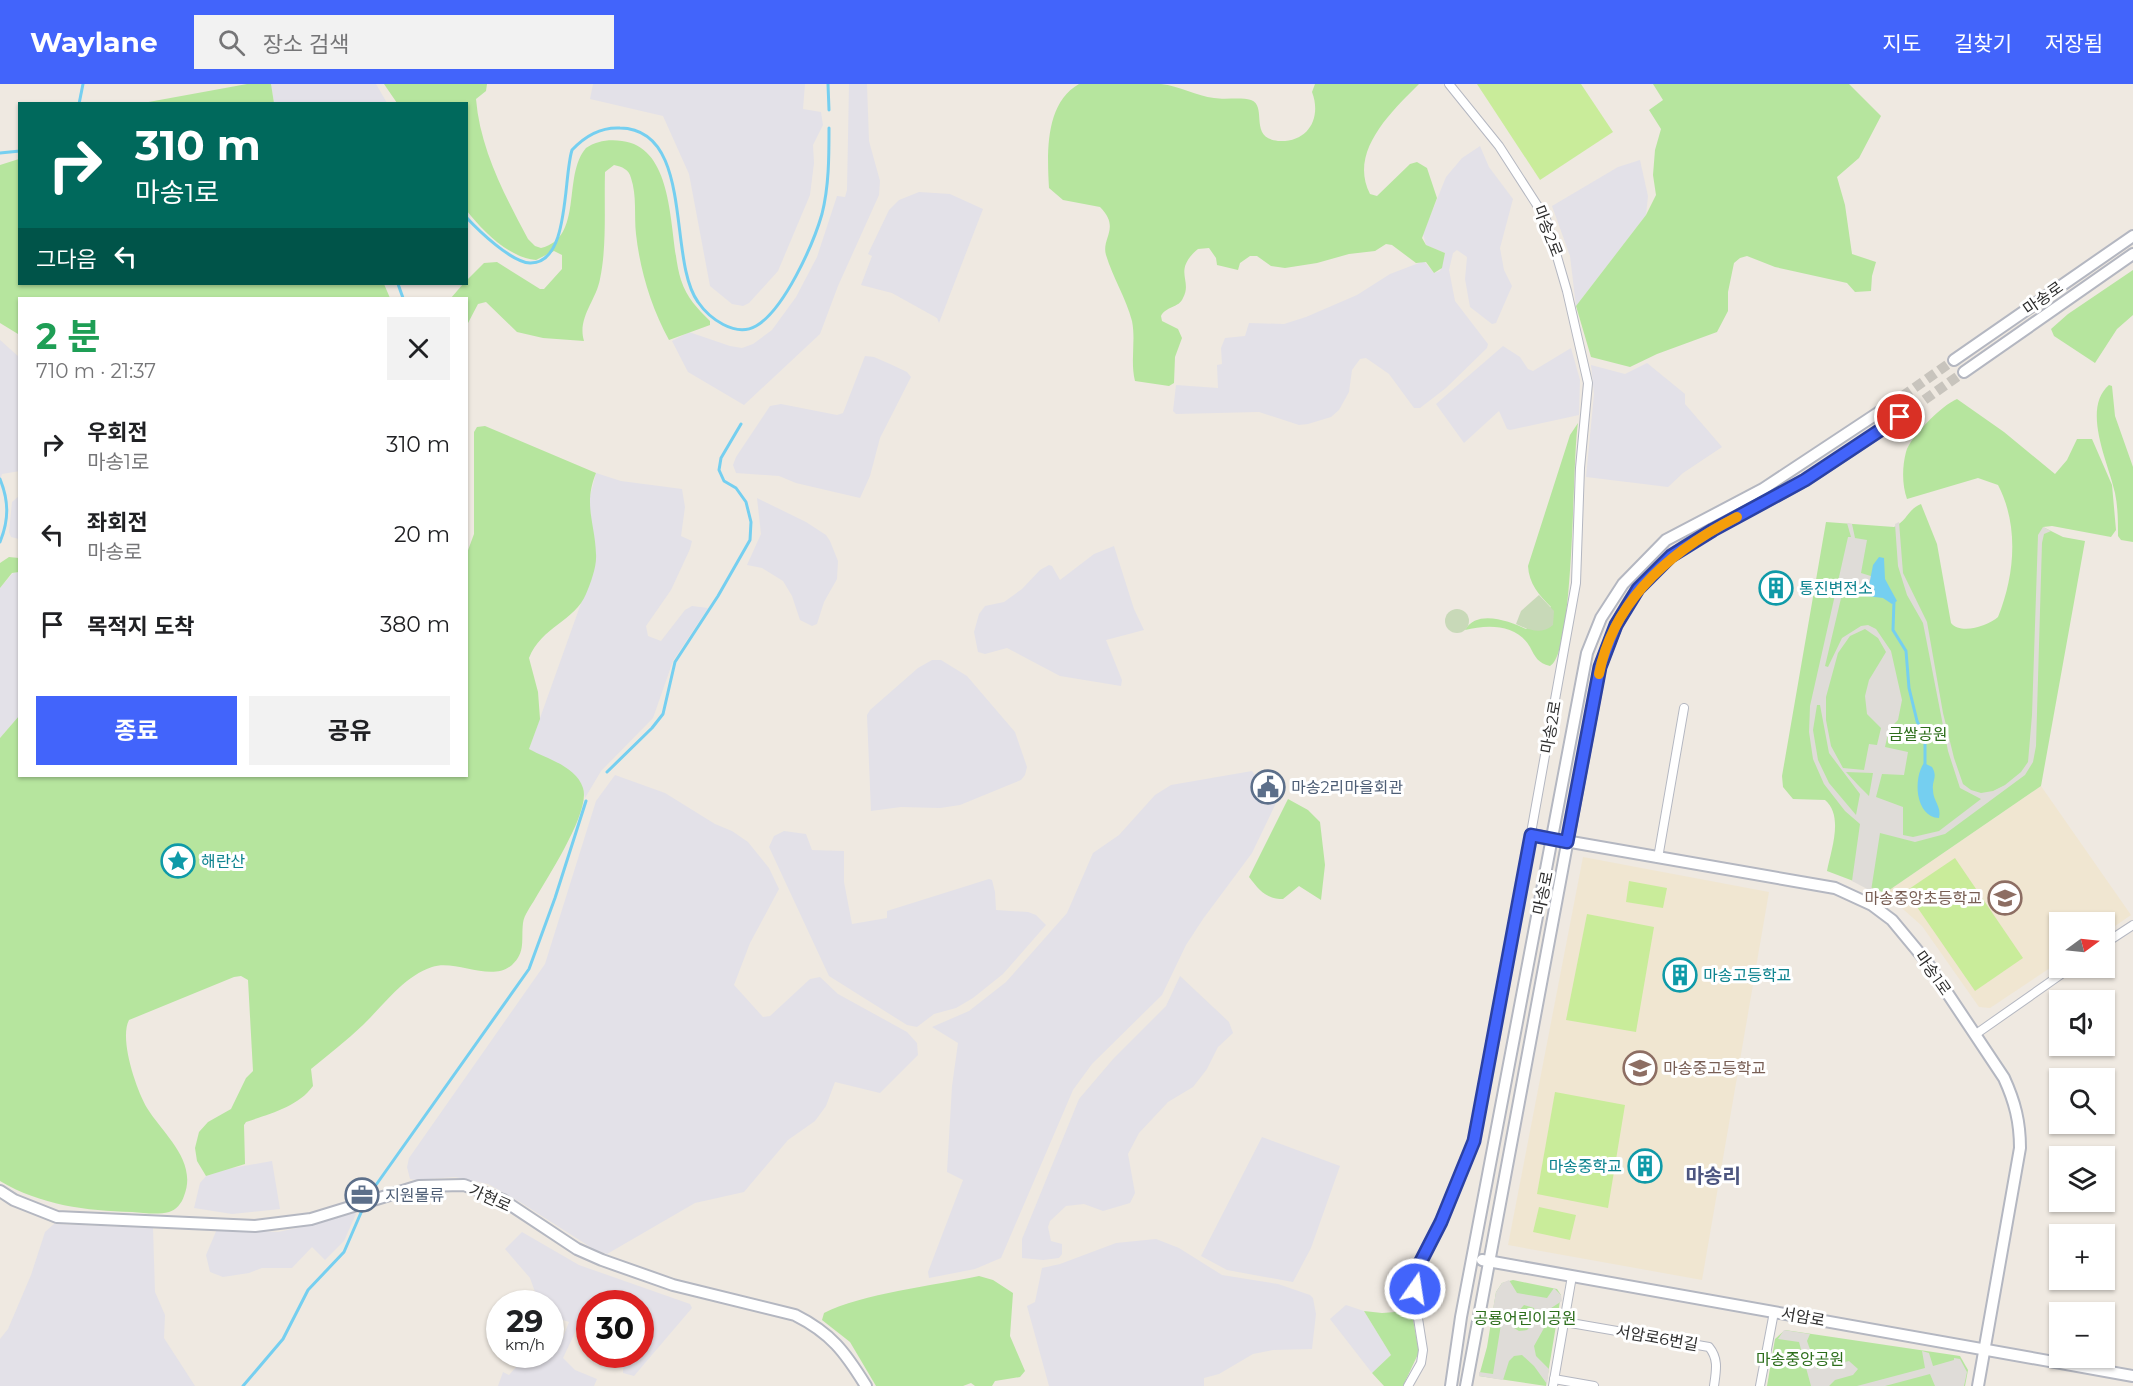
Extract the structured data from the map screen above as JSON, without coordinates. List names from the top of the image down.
{
  "streets": {
    "street": [
      "마송2로",
      "마송로",
      "마송1로",
      "가현로",
      "서암로",
      "서암로6번길"
    ]
  },
  "crossings": [
    ["마송2로", "마송1로"],
    ["마송로", "마송1로"],
    ["마송로", "서암로"],
    ["마송1로", "서암로"]
  ],
  "districts": ["마송리"],
  "parks": ["금쌀공원", "공룡어린이공원", "마송중앙공원"],
  "places": {
    "building": ["통진변전소", "마송고등학교", "마송중학교"],
    "public building": ["마송2리마을회관"],
    "place": ["해란산"],
    "school or university": ["마송중앙초등학교", "마송중고등학교"],
    "office": ["지원물류"]
  },
  "north": "right",
  "page": {
    "header": "Waylane",
    "search": "장소 검색",
    "nav": ["지도", "길찾기", "저장됨"],
    "turn": ["310 m", "마송1로"],
    "then": "그다음",
    "heading": ["2 분", "710 m · 21:37"],
    "list": [
      {
        "name": "우회전",
        "note": "마송1로",
        "value": "310 m"
      },
      {
        "name": "좌회전",
        "note": "마송로",
        "value": "20 m"
      },
      {
        "name": "목적지 도착",
        "value": "380 m"
      }
    ],
    "buttons": ["종료", "공유"],
    "map_buttons": ["+", "−"],
    "speed": "29 km/h",
    "limit": "30"
  }
}
